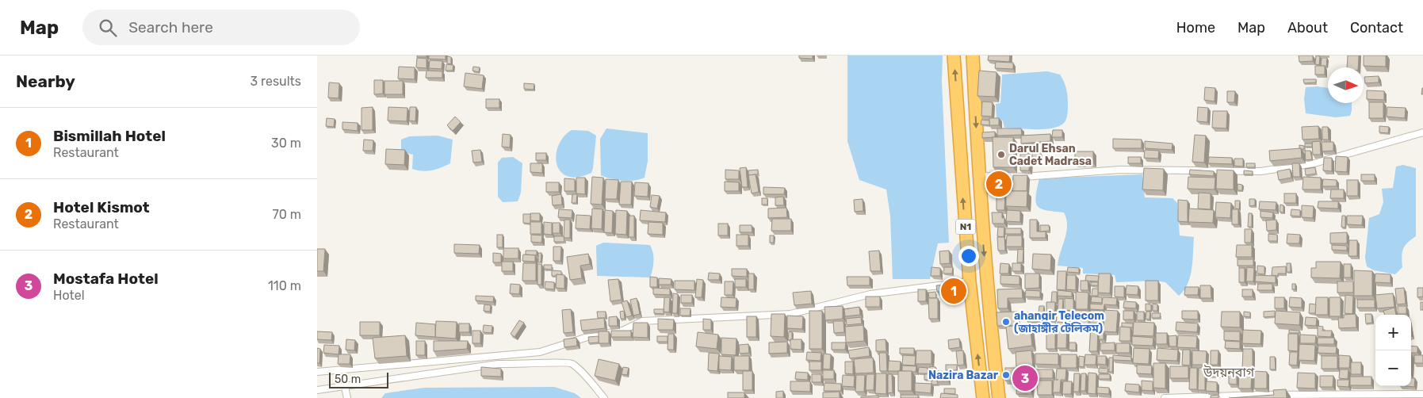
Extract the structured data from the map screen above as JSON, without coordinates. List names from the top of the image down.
{
  "streets": {
    "highway": ["N1"]
  },
  "districts": ["উদয়নবাগ"],
  "places": ["Darul Ehsan Cadet Madrasa", "ahangir Telecom (জাহাঙ্গীর টেলিকম)", "Nazira Bazar"],
  "scale_bar": "50 m",
  "north": "right",
  "page": {
    "header": "Map",
    "search": "Search here",
    "nav": [
      "Home",
      "Map",
      "About",
      "Contact"
    ],
    "heading": ["Nearby", "3 results"],
    "list": [
      {
        "mark": "1",
        "name": "Bismillah Hotel",
        "note": "Restaurant",
        "value": "30 m"
      },
      {
        "mark": "2",
        "name": "Hotel Kismot",
        "note": "Restaurant",
        "value": "70 m"
      },
      {
        "mark": "3",
        "name": "Mostafa Hotel",
        "note": "Hotel",
        "value": "110 m"
      }
    ],
    "pins": ["2", "1", "3"],
    "map_buttons": ["+", "−"],
    "scale": "50 m"
  }
}
